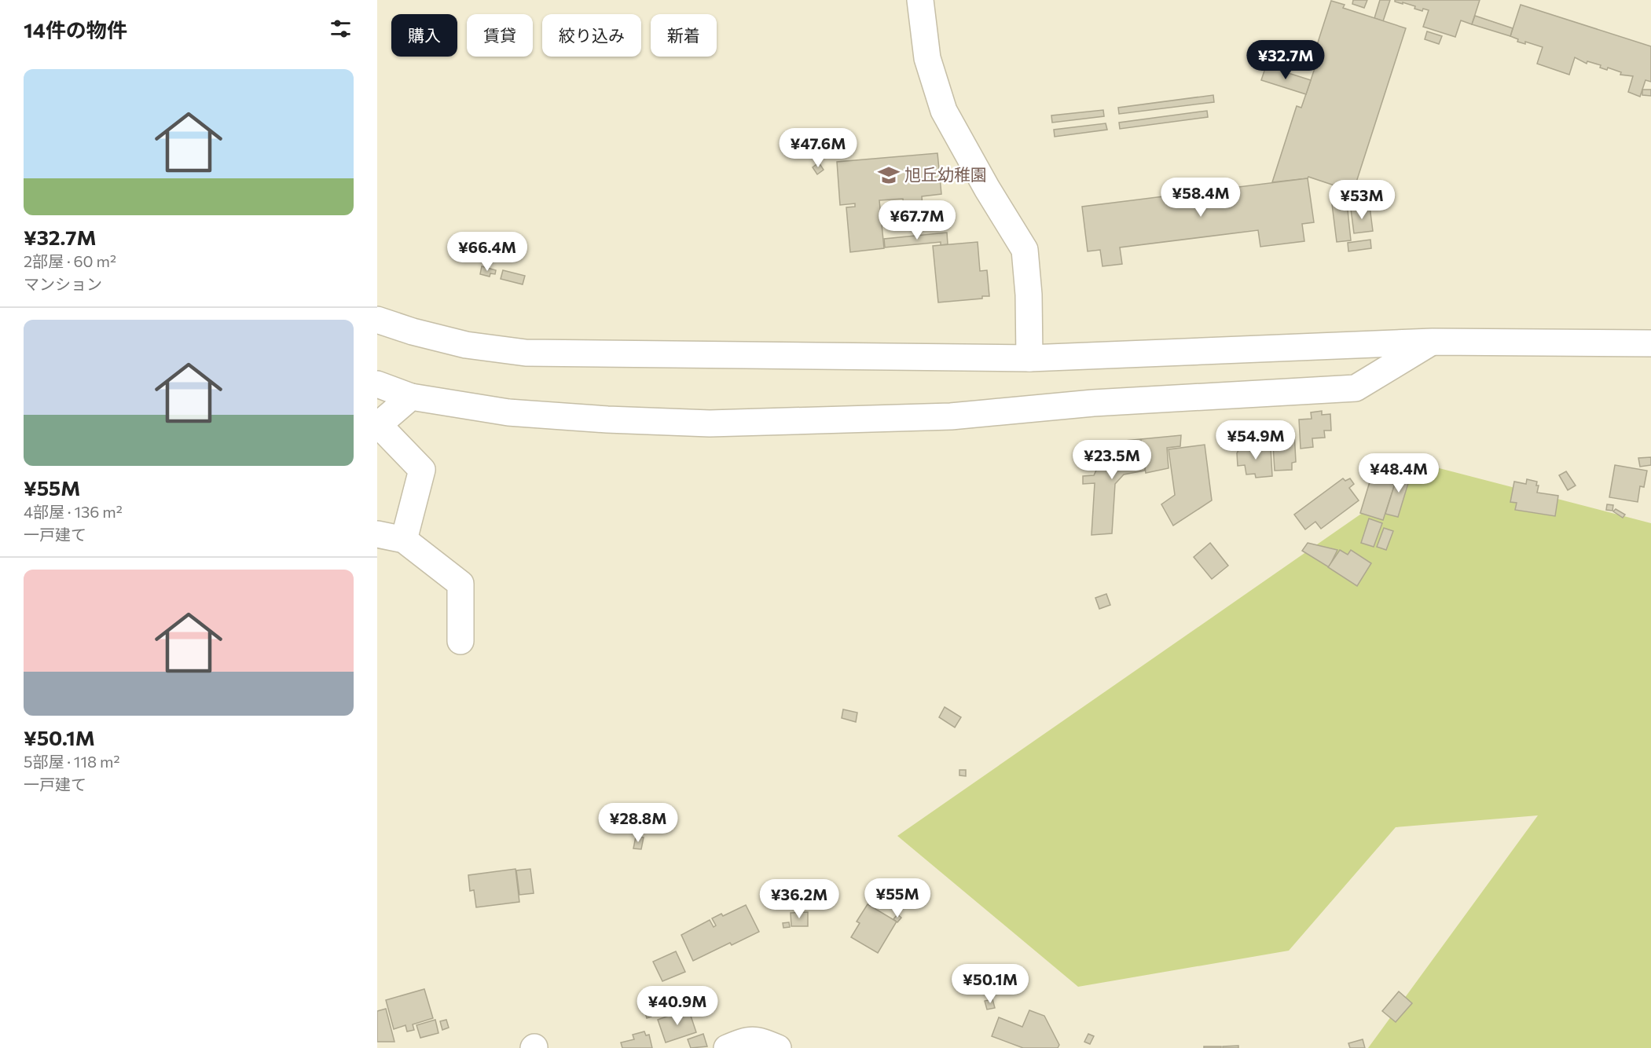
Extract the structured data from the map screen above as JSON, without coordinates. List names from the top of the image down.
{
  "places": {
    "school or university": ["旭丘幼稚園"]
  },
  "page": {
    "heading": "14件の物件",
    "chip": [
      "購入",
      "賃貸",
      "絞り込み",
      "新着"
    ],
    "price": [
      "¥32.7M",
      "¥47.6M",
      "¥58.4M",
      "¥53M",
      "¥67.7M",
      "¥66.4M",
      "¥54.9M",
      "¥23.5M",
      "¥48.4M",
      "¥28.8M",
      "¥55M",
      "¥36.2M",
      "¥50.1M",
      "¥40.9M"
    ],
    "list": [
      {
        "name": "¥32.7M",
        "note": "2部屋 · 60 m² · マンション"
      },
      {
        "name": "¥55M",
        "note": "4部屋 · 136 m² · 一戸建て"
      },
      {
        "name": "¥50.1M",
        "note": "5部屋 · 118 m² · 一戸建て"
      }
    ]
  }
}
